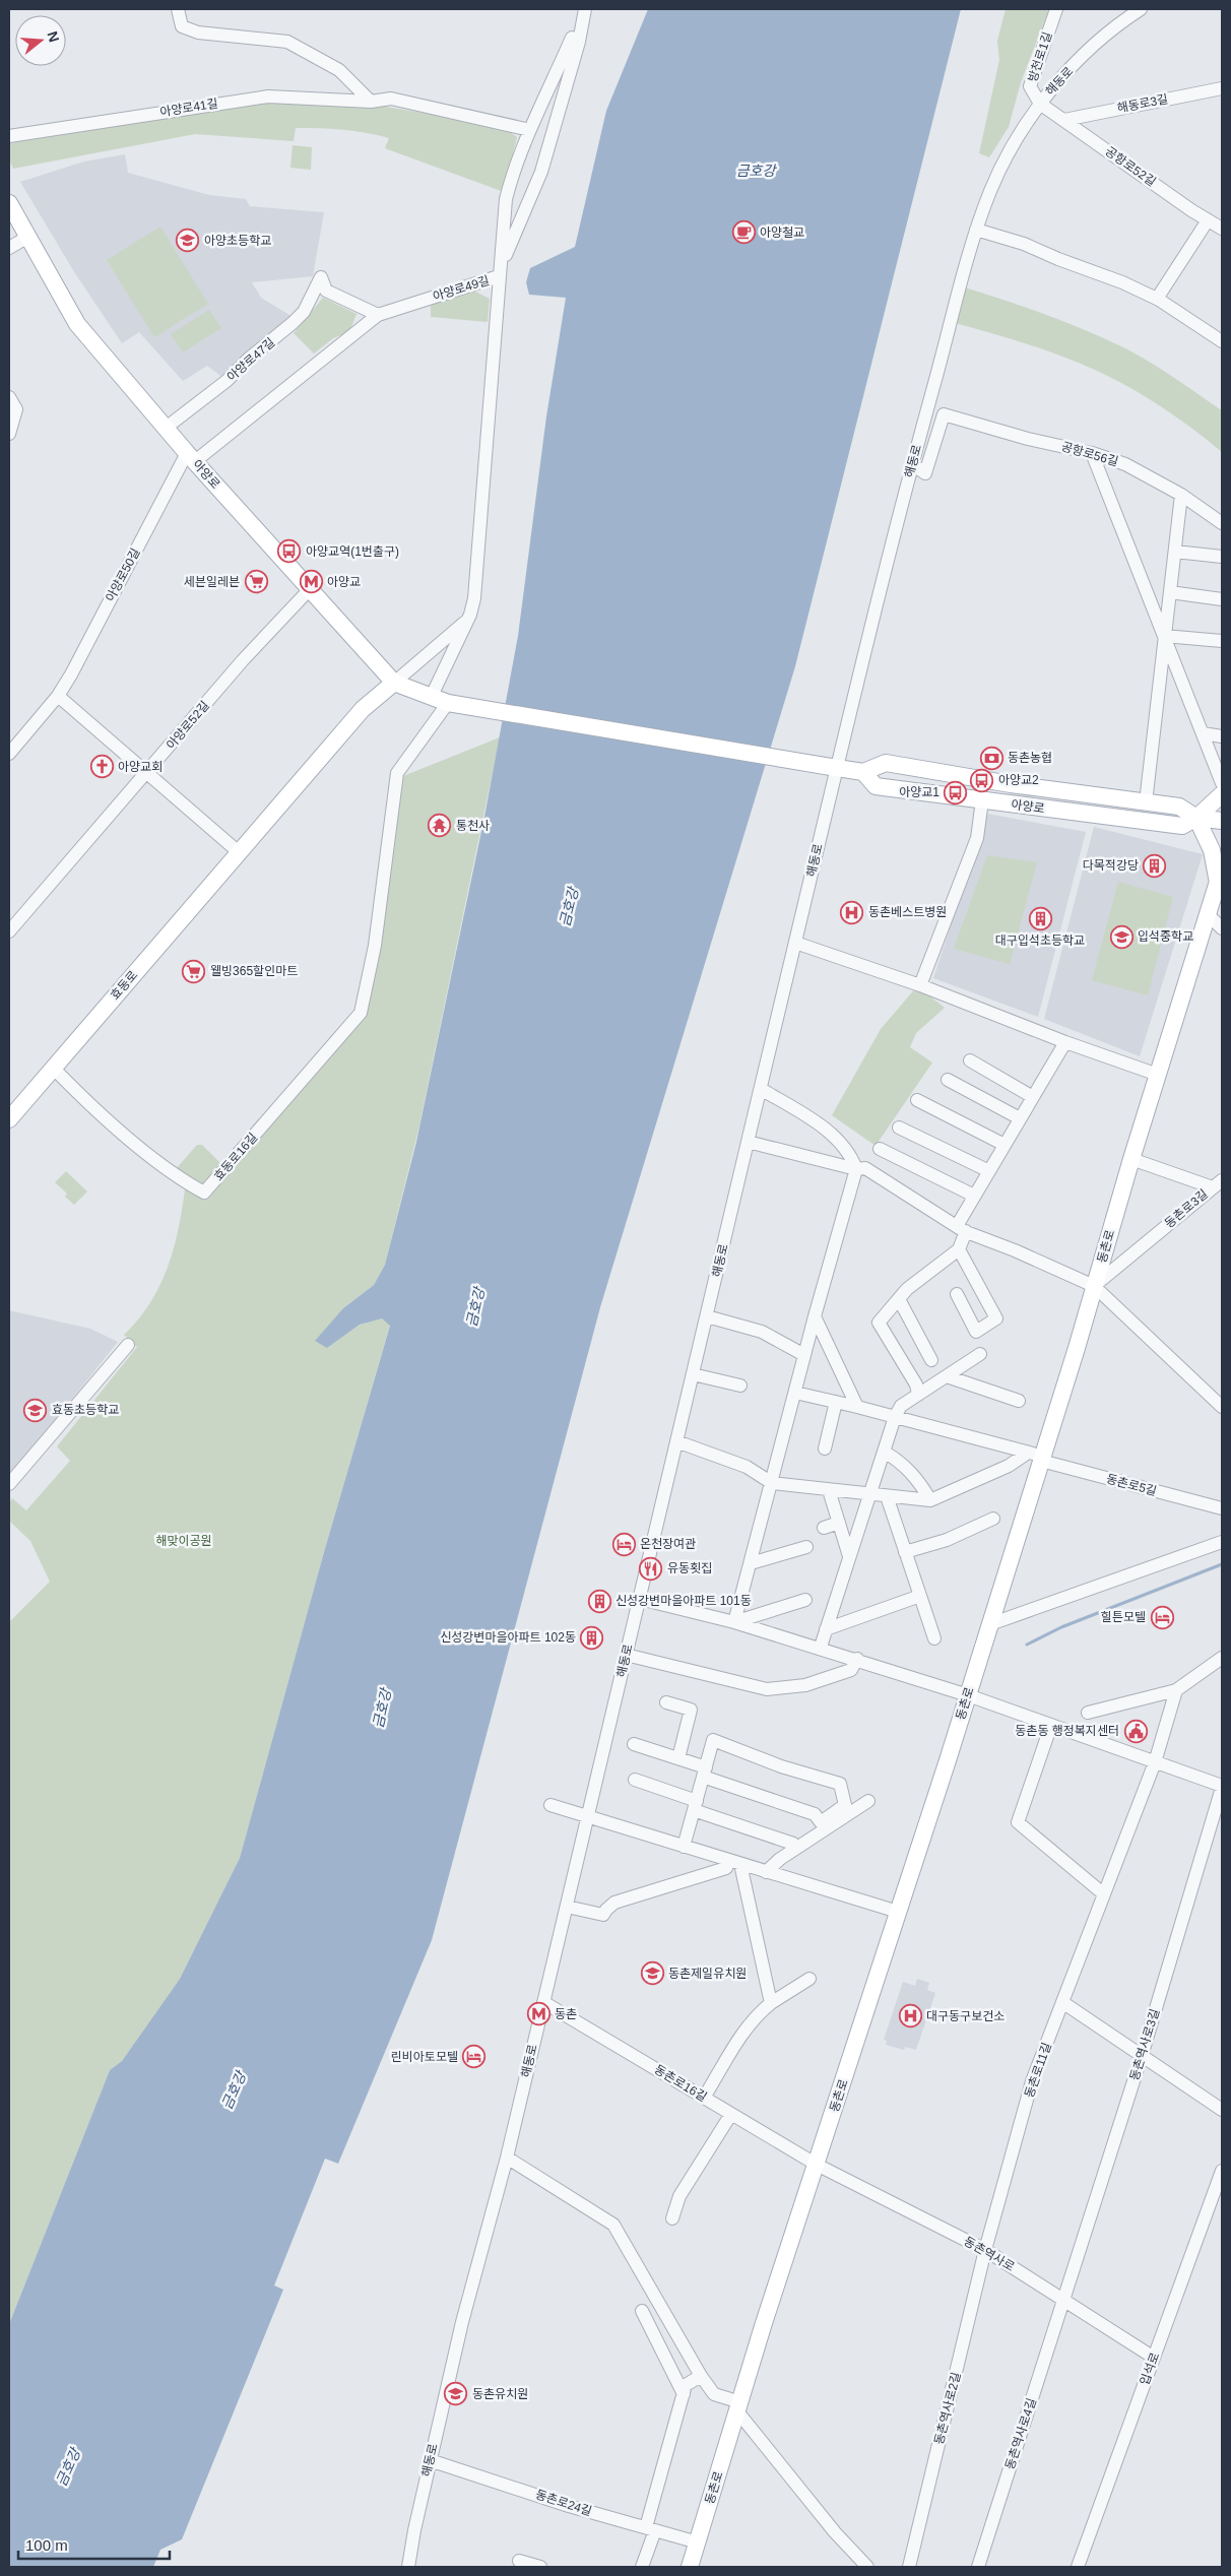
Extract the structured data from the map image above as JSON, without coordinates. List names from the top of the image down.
{
  "streets": {
    "main road": ["아양로", "효동로", "동촌로"],
    "street": [
      "방천로1길",
      "해동로",
      "해동로3길",
      "아양로41길",
      "공항로52길",
      "아양로49길",
      "아양로47길",
      "공항로56길",
      "아양로50길",
      "아양로52길",
      "효동로16길",
      "동촌로3길",
      "동촌로5길",
      "동촌역사로3길",
      "동촌로11길",
      "동촌로16길",
      "동촌역사로",
      "입석로",
      "동촌역사로2길",
      "동촌역사로4길",
      "동촌로24길"
    ]
  },
  "crossings": [
    ["방천로1길", "해동로"],
    ["방천로1길", "공항로52길"],
    ["해동로", "공항로52길"],
    ["해동로", "공항로56길"],
    ["해동로", "아양로"],
    ["해동로", "동촌로16길"],
    ["해동로", "동촌로24길"],
    ["해동로3길", "공항로52길"],
    ["아양로49길", "아양로47길"],
    ["아양로49길", "아양로"],
    ["아양로49길", "아양로50길"],
    ["아양로47길", "아양로"],
    ["아양로", "아양로50길"],
    ["아양로", "아양로52길"],
    ["아양로", "효동로"],
    ["아양로", "효동로16길"],
    ["효동로", "효동로16길"],
    ["동촌로3길", "동촌로"],
    ["동촌로", "동촌로5길"],
    ["동촌로", "동촌로16길"],
    ["동촌로", "동촌역사로"],
    ["동촌로", "동촌로24길"],
    ["동촌역사로3길", "동촌로11길"],
    ["동촌역사로3길", "동촌역사로"],
    ["동촌역사로3길", "동촌역사로4길"],
    ["동촌로11길", "동촌역사로"],
    ["동촌로11길", "동촌역사로2길"],
    ["동촌로16길", "동촌역사로"],
    ["동촌역사로", "입석로"],
    ["동촌역사로", "동촌역사로2길"],
    ["동촌역사로", "동촌역사로4길"]
  ],
  "water": ["금호강"],
  "parks": ["해맞이공원"],
  "places": {
    "cafe": ["아양철교"],
    "school or university": [
      "아양초등학교",
      "입석중학교",
      "효동초등학교",
      "동촌제일유치원",
      "동촌유치원"
    ],
    "bus stop": ["아양교역(1번출구)", "아양교2", "아양교1"],
    "supermarket": ["세븐일레븐", "웰빙365할인마트"],
    "metro station": ["아양교", "동촌"],
    "bank": ["동촌농협"],
    "church": ["아양교회"],
    "temple": ["통천사"],
    "building": [
      "다목적강당",
      "대구입석초등학교",
      "신성강변마을아파트 101동",
      "신성강변마을아파트 102동"
    ],
    "hospital": ["동촌베스트병원", "대구동구보건소"],
    "hotel": ["온천장여관", "힐튼모텔", "린비아토모텔"],
    "restaurant": ["유동횟집"],
    "public building": ["동촌동 행정복지센터"]
  },
  "scale_bar": "100 m",
  "north": "right"
}
